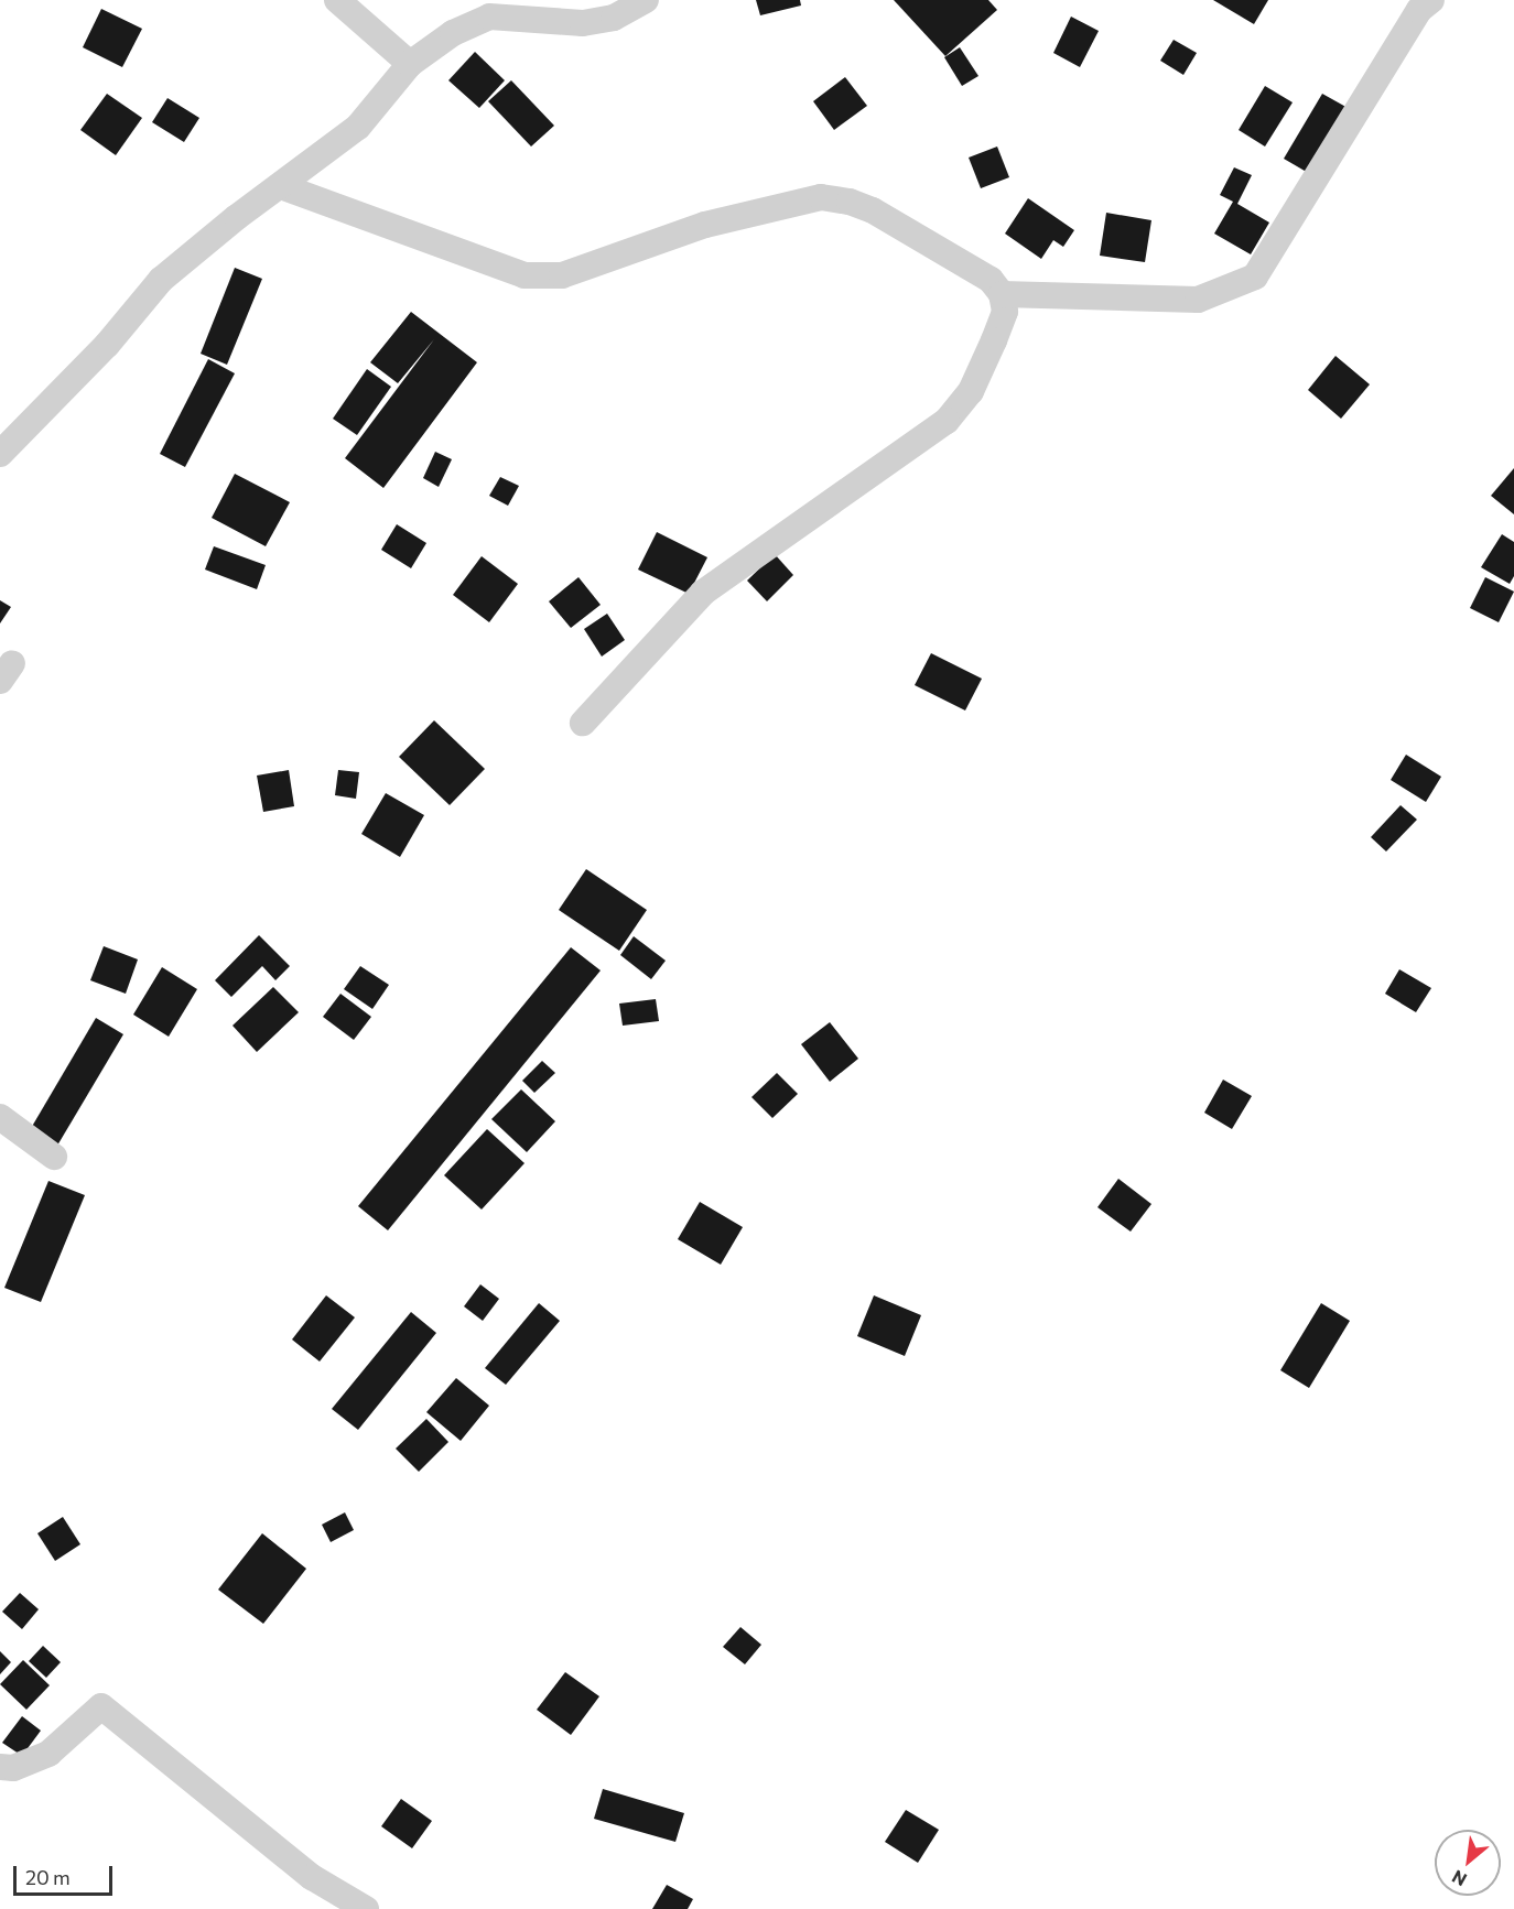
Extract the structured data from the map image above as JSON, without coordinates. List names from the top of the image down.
{
  "scale_bar": "20 m",
  "north": "bottom left"
}
